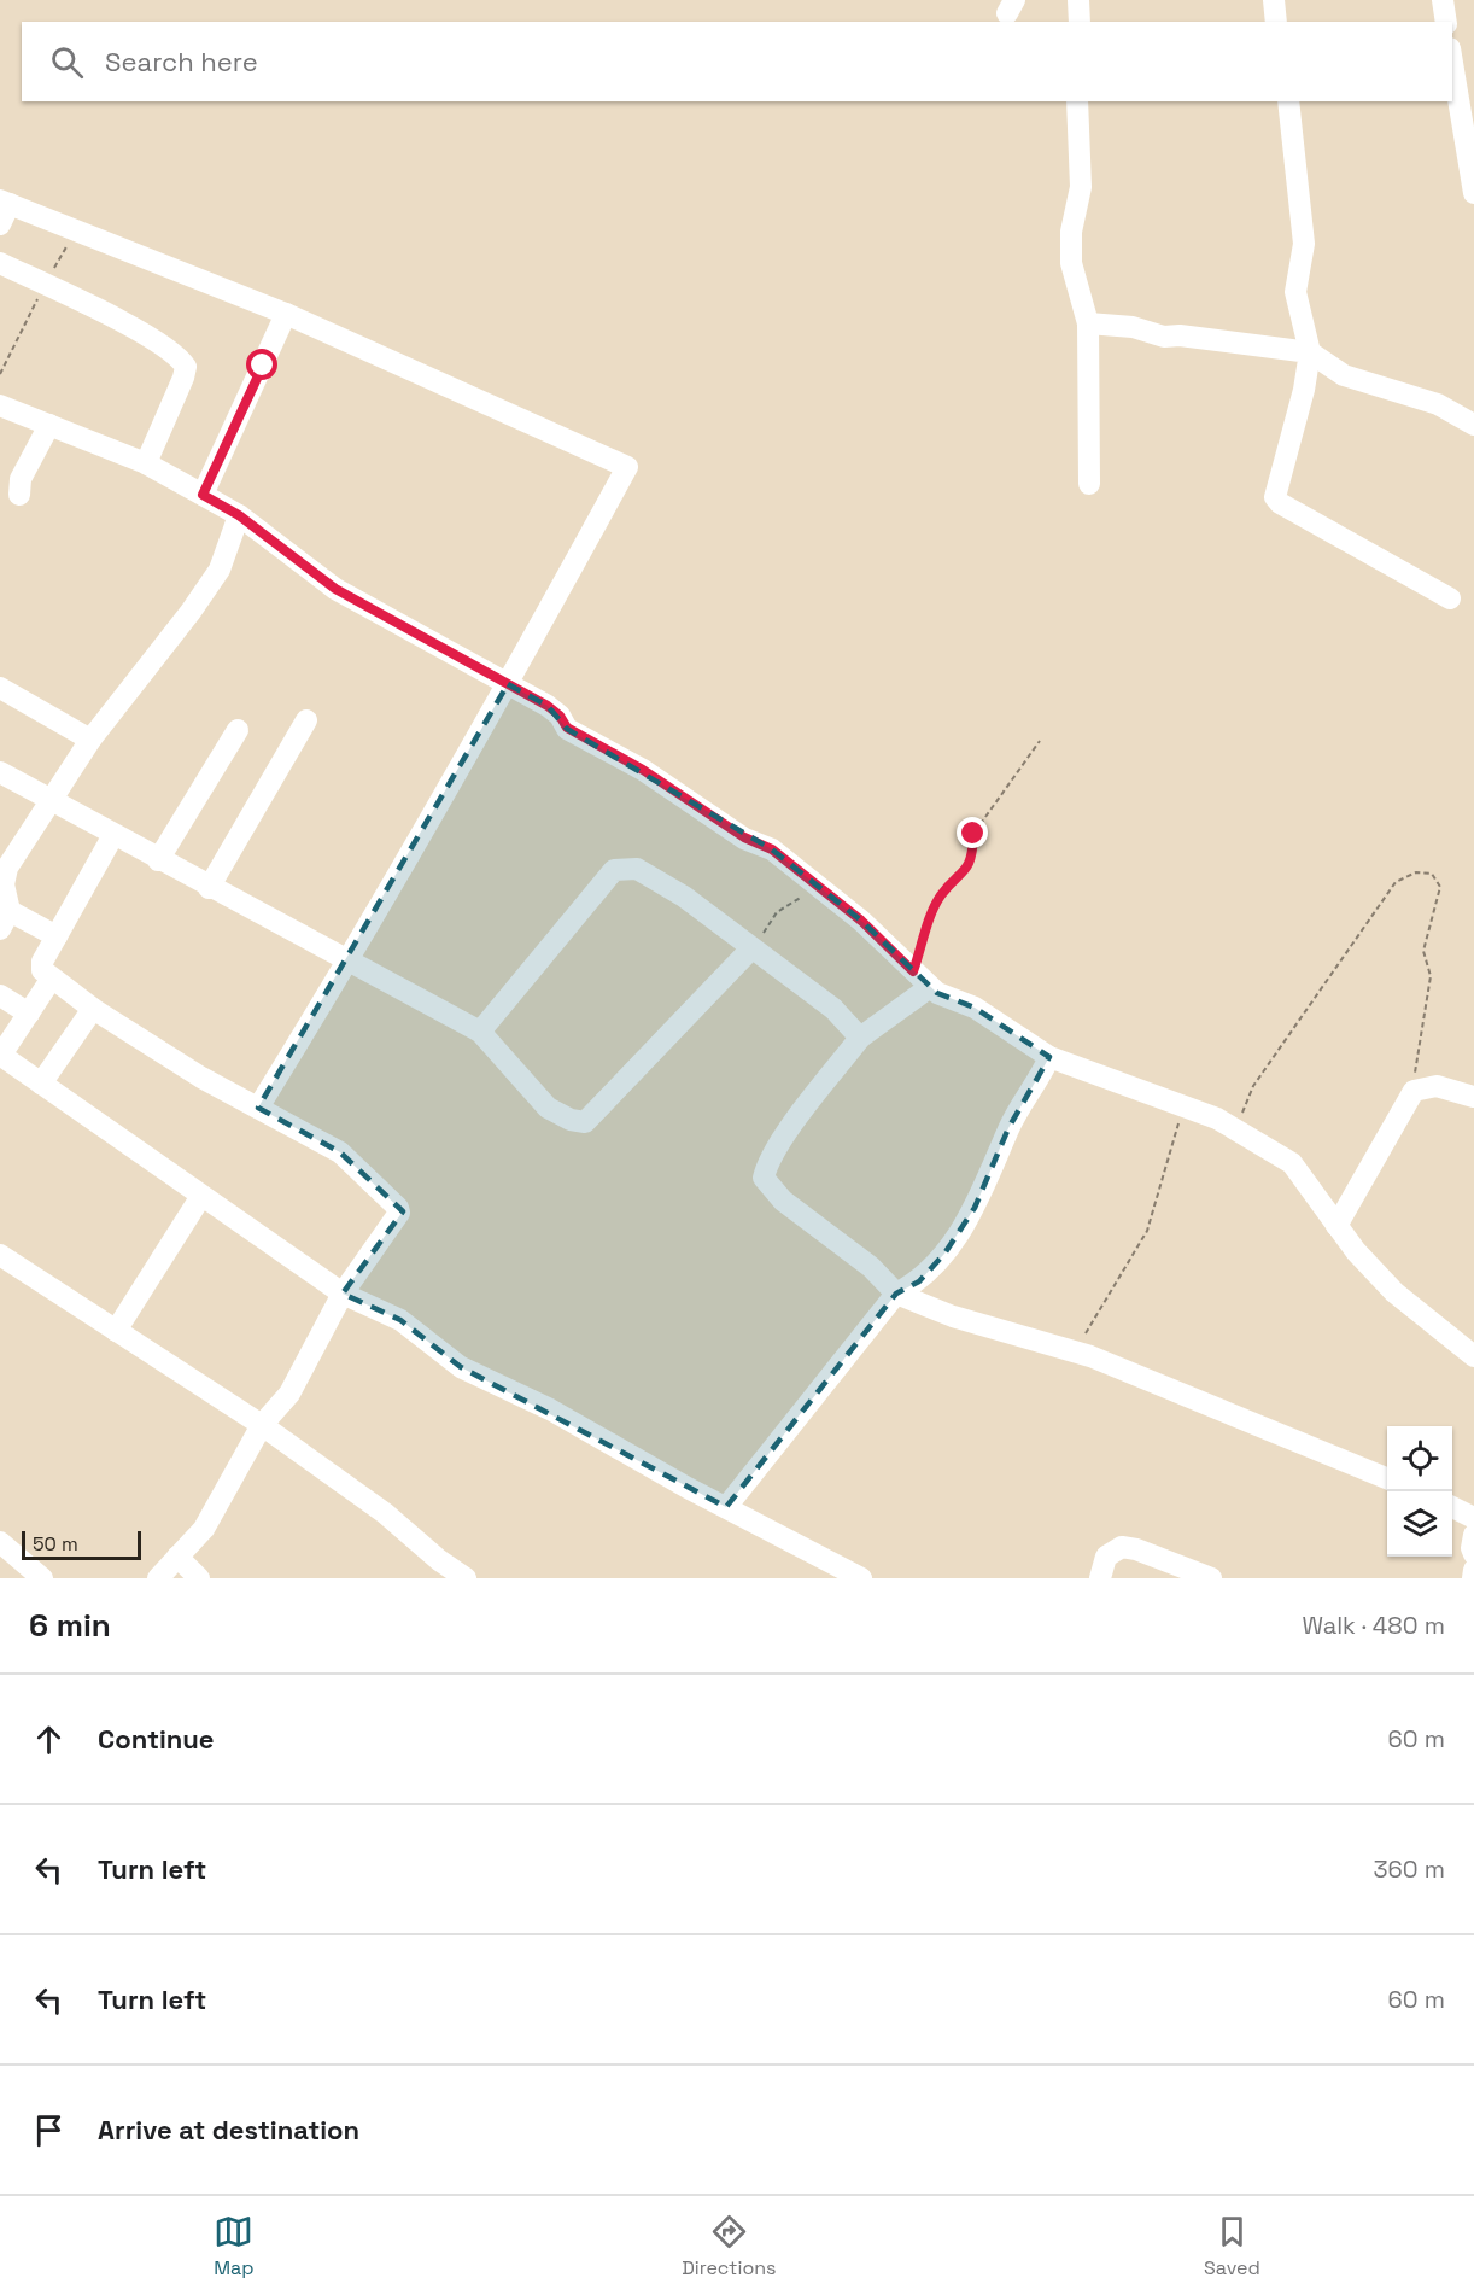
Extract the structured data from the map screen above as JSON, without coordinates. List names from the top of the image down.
{
  "scale_bar": "50 m",
  "page": {
    "search": "Search here",
    "scale": "50 m",
    "heading": ["6 min", "Walk · 480 m"],
    "list": [
      ["Continue", "60 m"],
      ["Turn left", "360 m"],
      ["Turn left", "60 m"],
      "Arrive at destination"
    ],
    "nav": ["Map", "Directions", "Saved"]
  }
}
